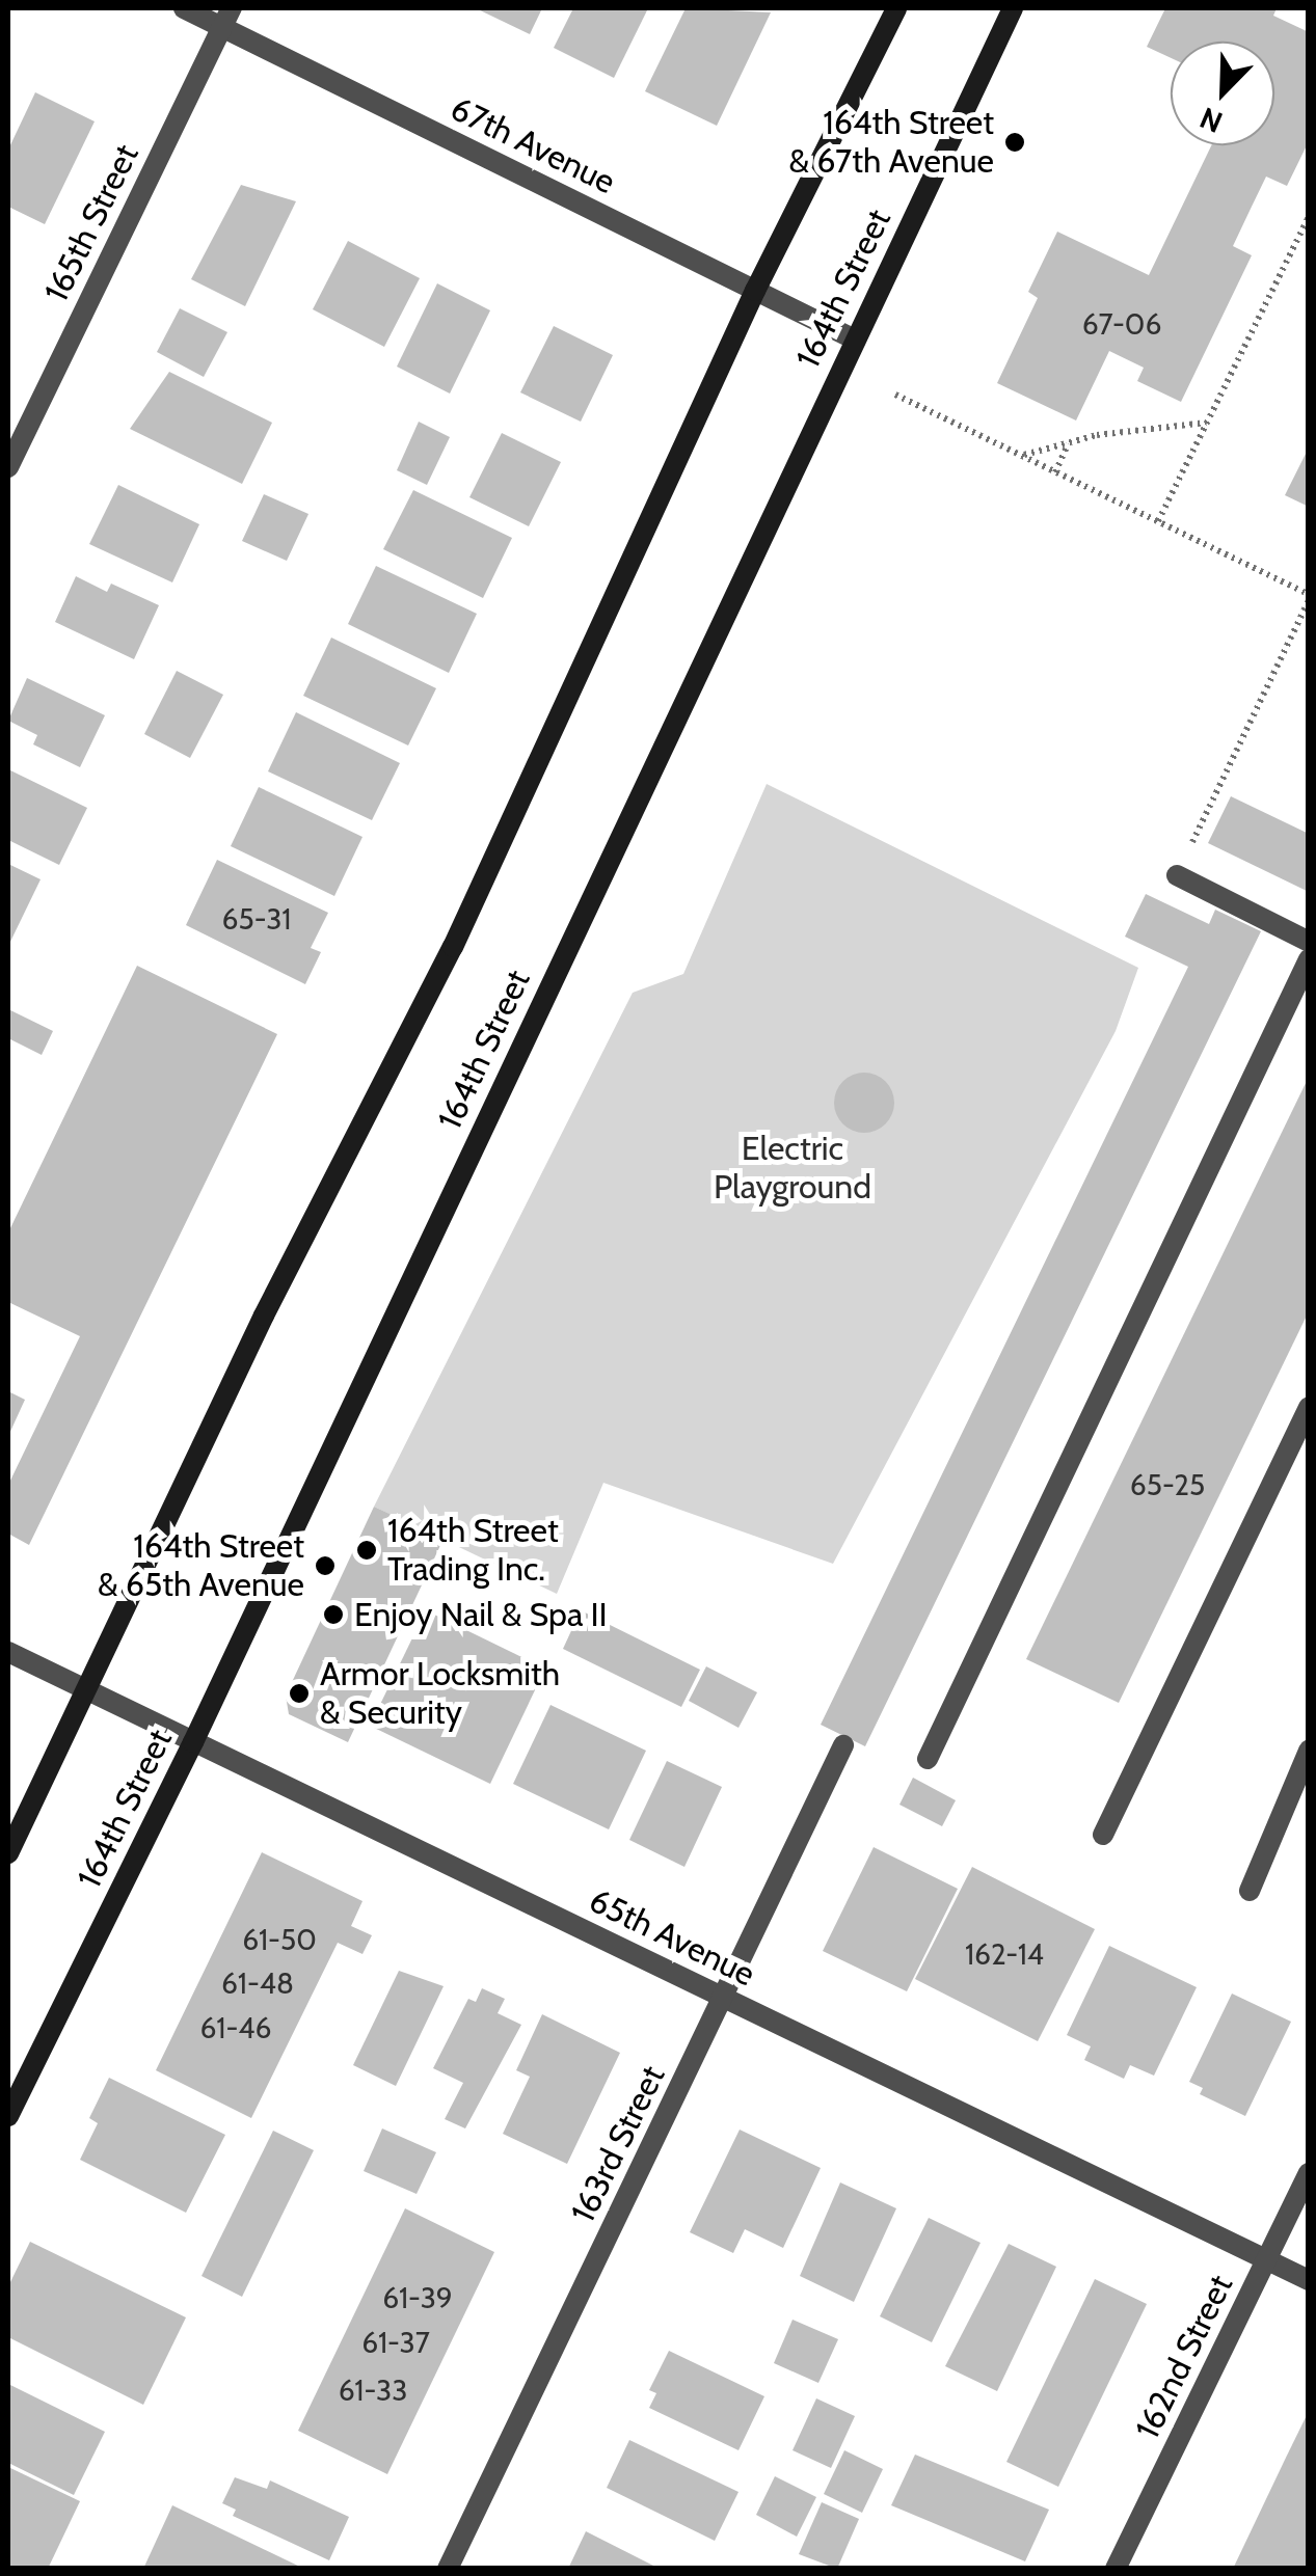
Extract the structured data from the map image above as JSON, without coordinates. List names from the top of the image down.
{
  "streets": {
    "street": [
      "67th Avenue",
      "165th Street",
      "164th Street",
      "65th Avenue",
      "163rd Street",
      "162nd Street"
    ]
  },
  "crossings": [
    ["67th Avenue", "165th Street"],
    ["67th Avenue", "164th Street"],
    ["164th Street", "65th Avenue"],
    ["65th Avenue", "163rd Street"],
    ["65th Avenue", "162nd Street"]
  ],
  "parks": ["Electric Playground"],
  "places": [
    "164th Street & 67th Avenue",
    "164th Street Trading Inc.",
    "164th Street & 65th Avenue",
    "Enjoy Nail & Spa II",
    "Armor Locksmith & Security"
  ],
  "house_numbers": [
    "67-06",
    "65-31",
    "65-25",
    "61-50",
    "162-14",
    "61-48",
    "61-46",
    "61-39",
    "61-37",
    "61-33"
  ],
  "north": "bottom left"
}
